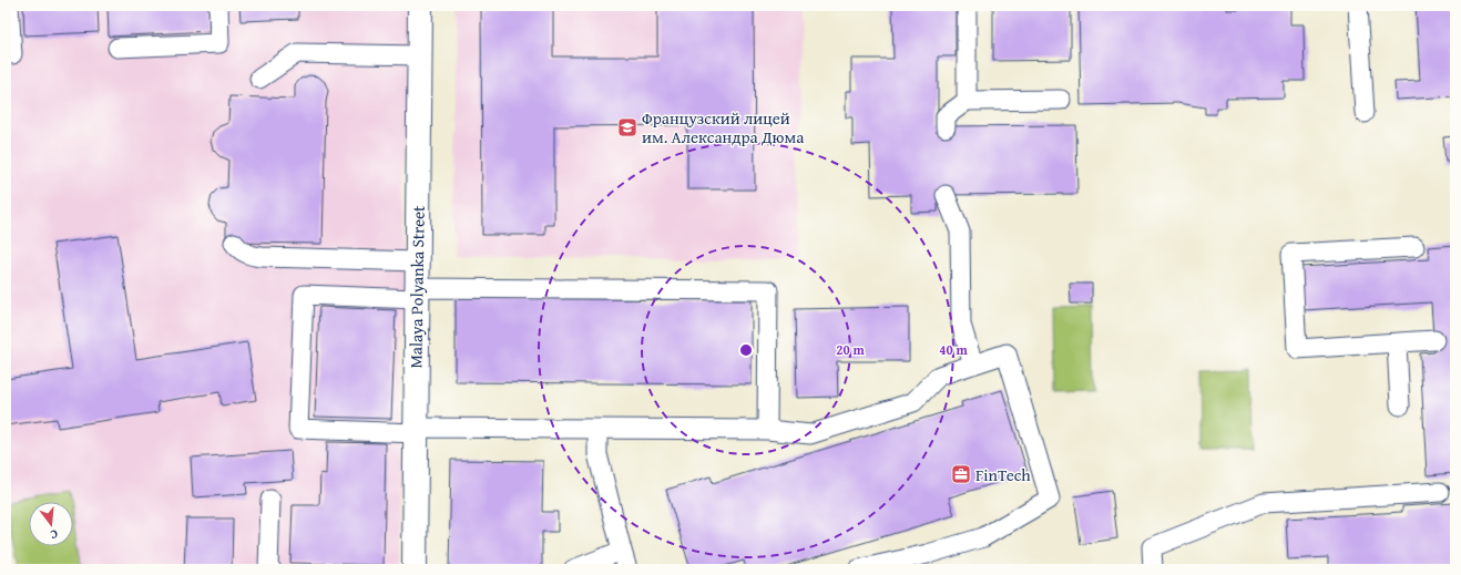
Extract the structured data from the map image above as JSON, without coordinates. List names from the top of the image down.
{
  "streets": {
    "street": ["Malaya Polyanka Street"]
  },
  "places": {
    "school or university": ["Французский лицей им. Александра Дюма"],
    "office": ["FinTech"]
  },
  "north": "bottom",
  "rings": ["20 m", "40 m"]
}
